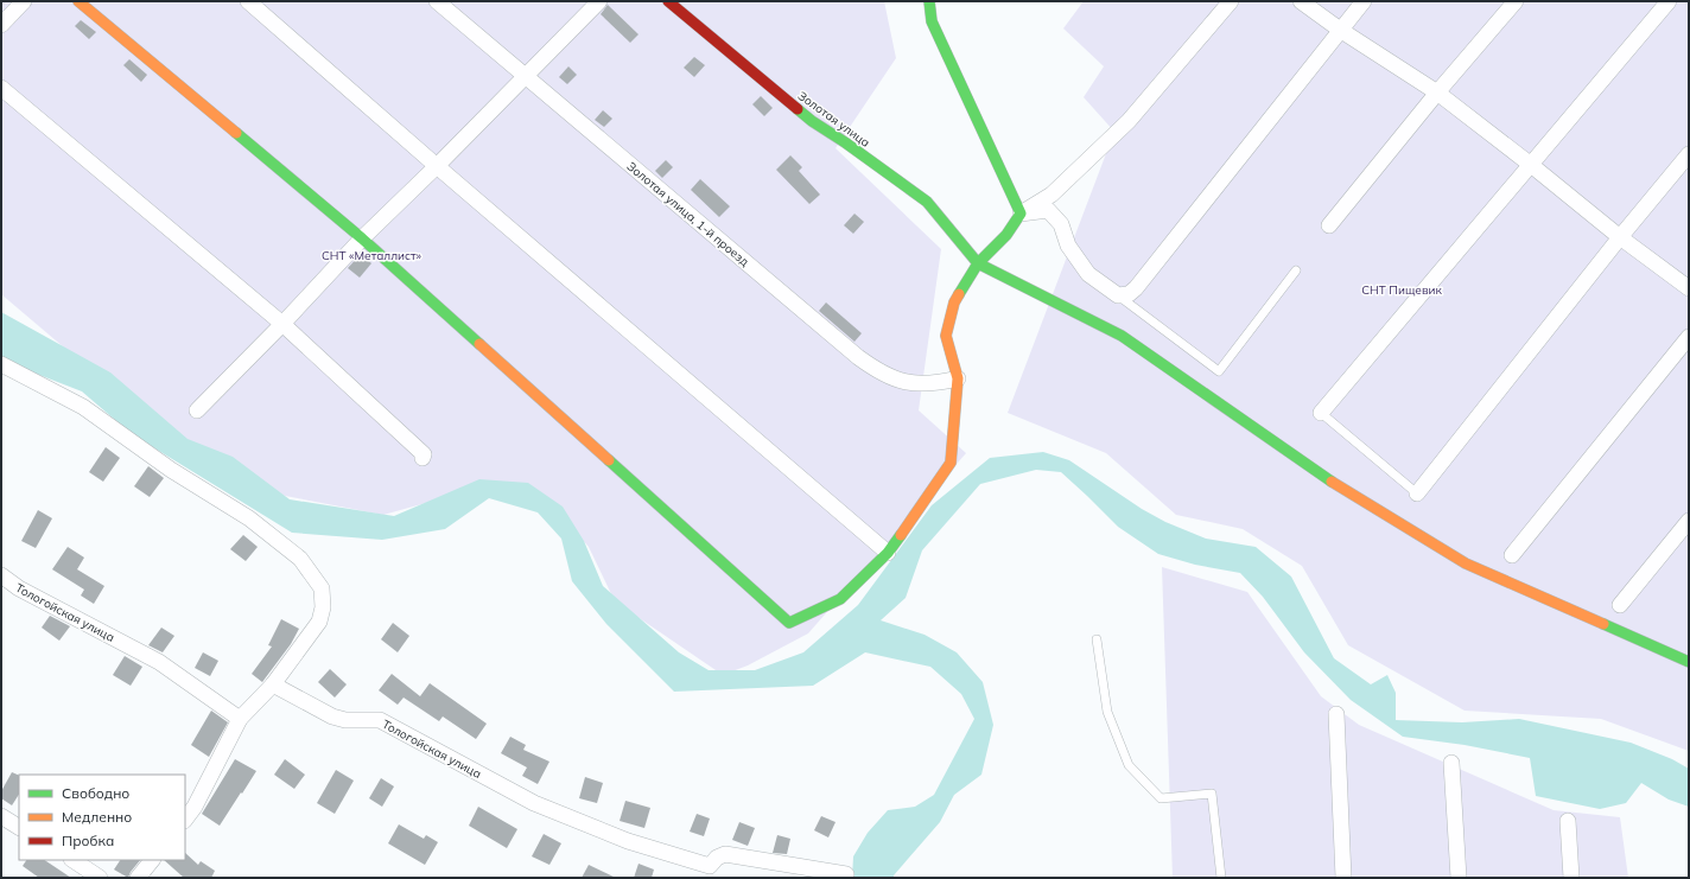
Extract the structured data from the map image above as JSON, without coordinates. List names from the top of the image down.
{
  "streets": {
    "street": ["Золотая улица", "Золотая улица, 1-й проезд", "Тологойская улица"]
  },
  "parks": ["СНТ «Металлист»", "СНТ Пищевик"],
  "legend": ["Свободно", "Медленно", "Пробка"]
}
